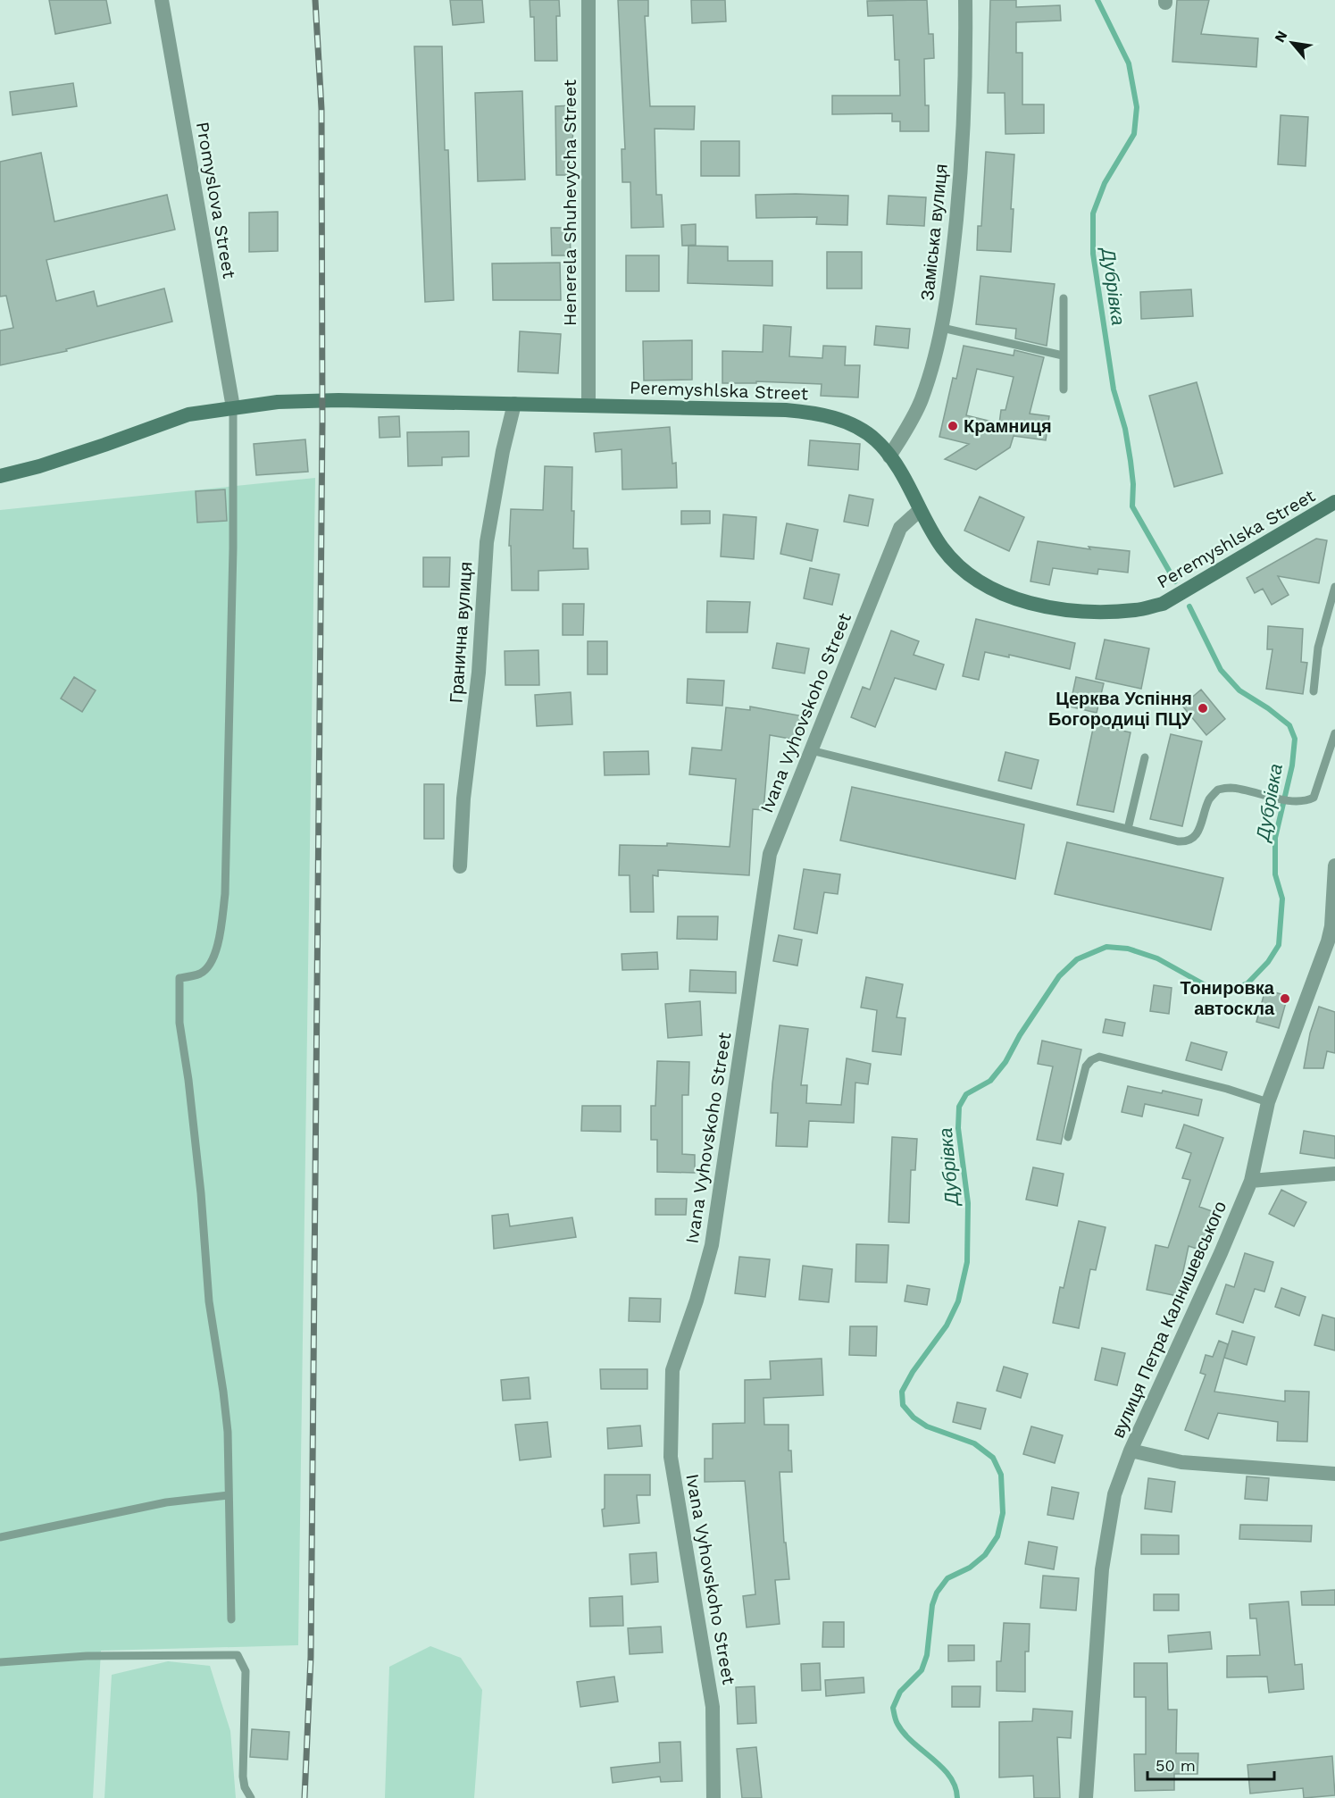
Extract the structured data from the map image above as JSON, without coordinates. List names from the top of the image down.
{
  "streets": {
    "main road": ["Peremyshlska Street"],
    "street": [
      "Promyslova Street",
      "Henerela Shuhevycha Street",
      "Заміська вулиця",
      "Гранична вулиця",
      "Ivana Vyhovskoho Street",
      "вулиця Петра Калнишевського"
    ]
  },
  "crossings": [
    ["Promyslova Street", "Peremyshlska Street"],
    ["Henerela Shuhevycha Street", "Peremyshlska Street"],
    ["Заміська вулиця", "Peremyshlska Street"],
    ["Peremyshlska Street", "Гранична вулиця"],
    ["Peremyshlska Street", "Ivana Vyhovskoho Street"]
  ],
  "water": ["Дубрівка"],
  "places": ["Крамниця", "Церква Успіння Богородиці ПЦУ", "Тонировка автоскла"],
  "scale_bar": "50 m",
  "north": "top left"
}
